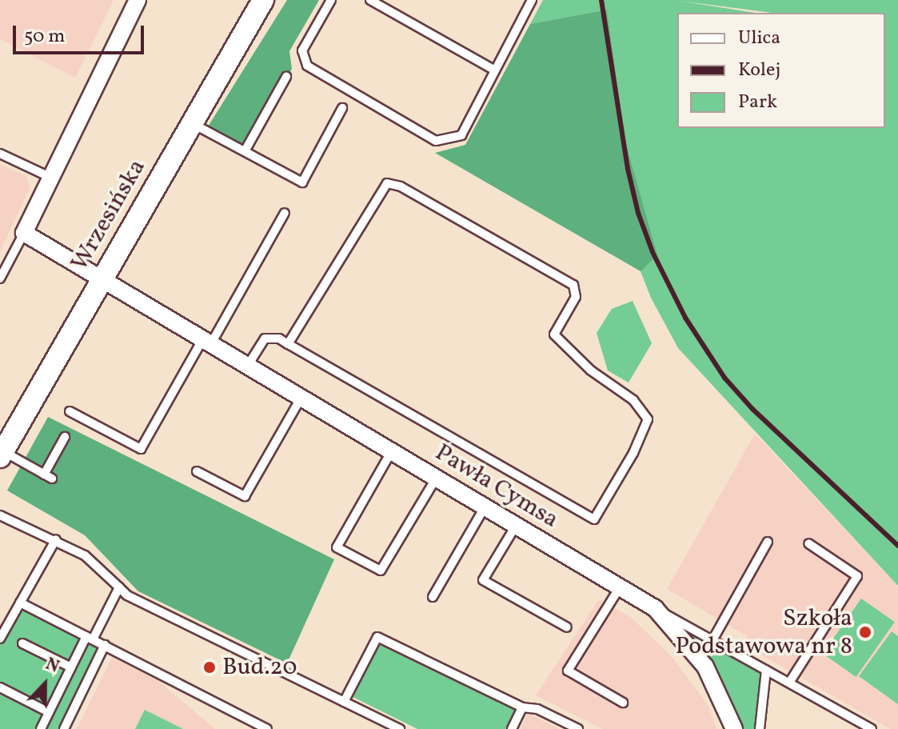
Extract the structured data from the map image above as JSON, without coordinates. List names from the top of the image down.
{
  "streets": {
    "street": ["Wrzesińska", "Pawła Cymsa"]
  },
  "crossings": [
    ["Wrzesińska", "Pawła Cymsa"]
  ],
  "places": ["Szkoła Podstawowa nr 8", "Bud.20"],
  "legend": ["Ulica", "Kolej", "Park"],
  "scale_bar": "50 m",
  "north": "top"
}
